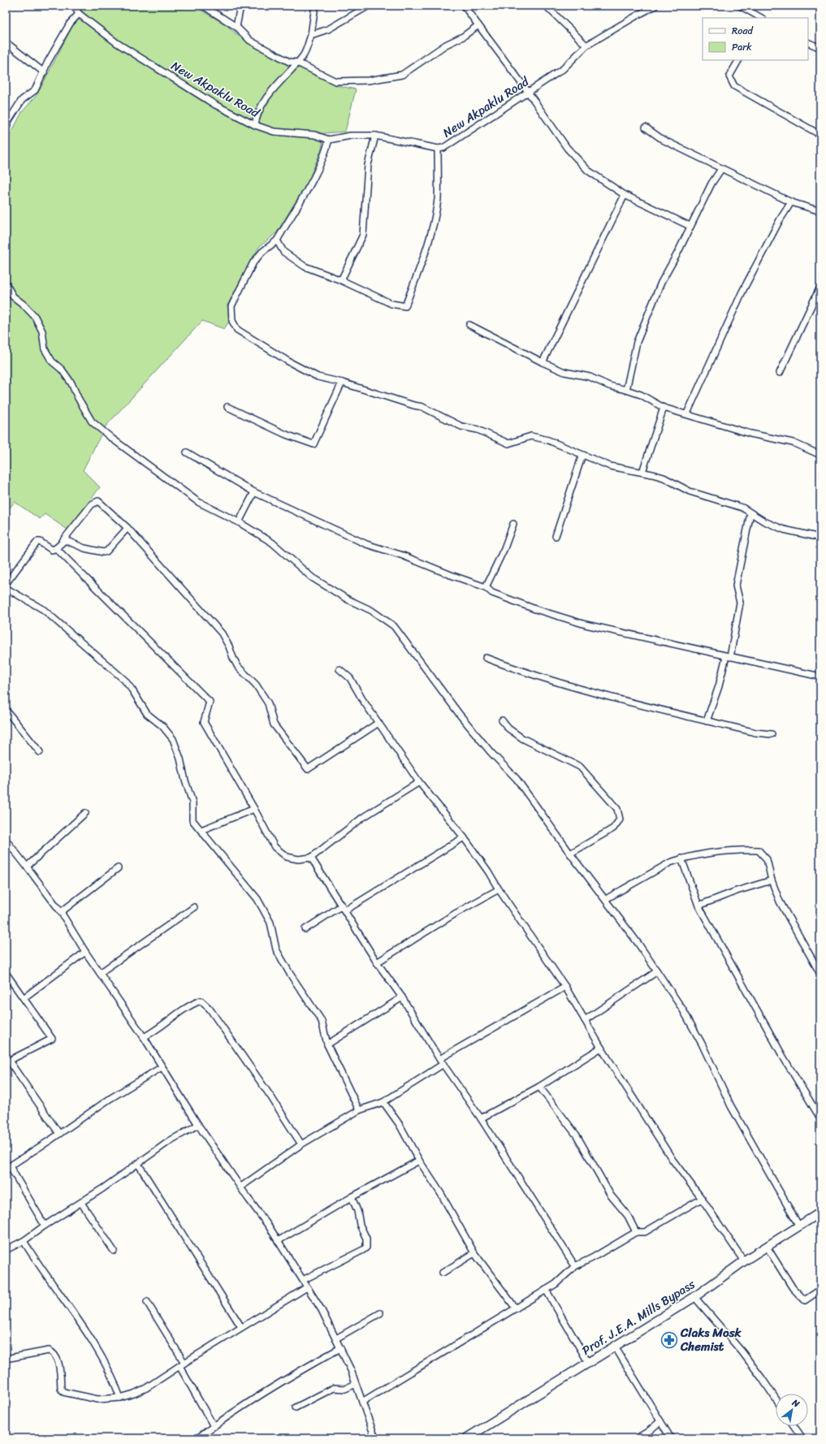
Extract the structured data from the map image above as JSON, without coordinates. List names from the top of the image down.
{
  "streets": {
    "street": ["New Akpaklu Road", "Prof. J.E.A. Mills Bypass"]
  },
  "places": {
    "pharmacy": ["Claks Mosk Chemist"]
  },
  "legend": ["Road", "Park"],
  "north": "top right"
}
